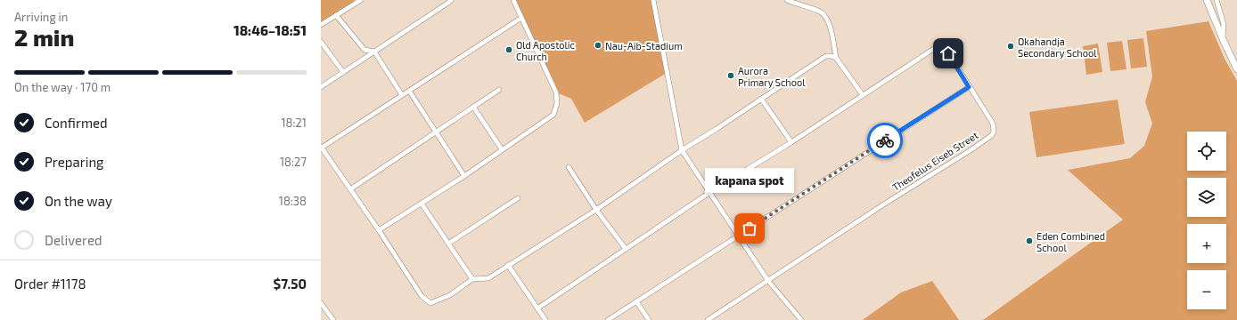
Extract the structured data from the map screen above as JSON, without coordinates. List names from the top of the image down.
{
  "streets": {
    "street": ["Theofelus Eiseb Street"]
  },
  "places": [
    "Nau-Aib-Stadium",
    "Okahandja Secondary School",
    "Old Apostolic Church",
    "Aurora Primary School",
    "kapana spot",
    "Eden Combined School"
  ],
  "page": {
    "heading": ["2 min", "Arriving in", "18:46–18:51"],
    "panel": ["Order #1178", "$7.50"],
    "bar": "On the way · 170 m",
    "list": [
      ["Confirmed", "18:21"],
      ["Preparing", "18:27"],
      ["On the way", "18:38"],
      "Delivered"
    ],
    "map_buttons": ["+", "−"],
    "bubble": "kapana spot"
  }
}
